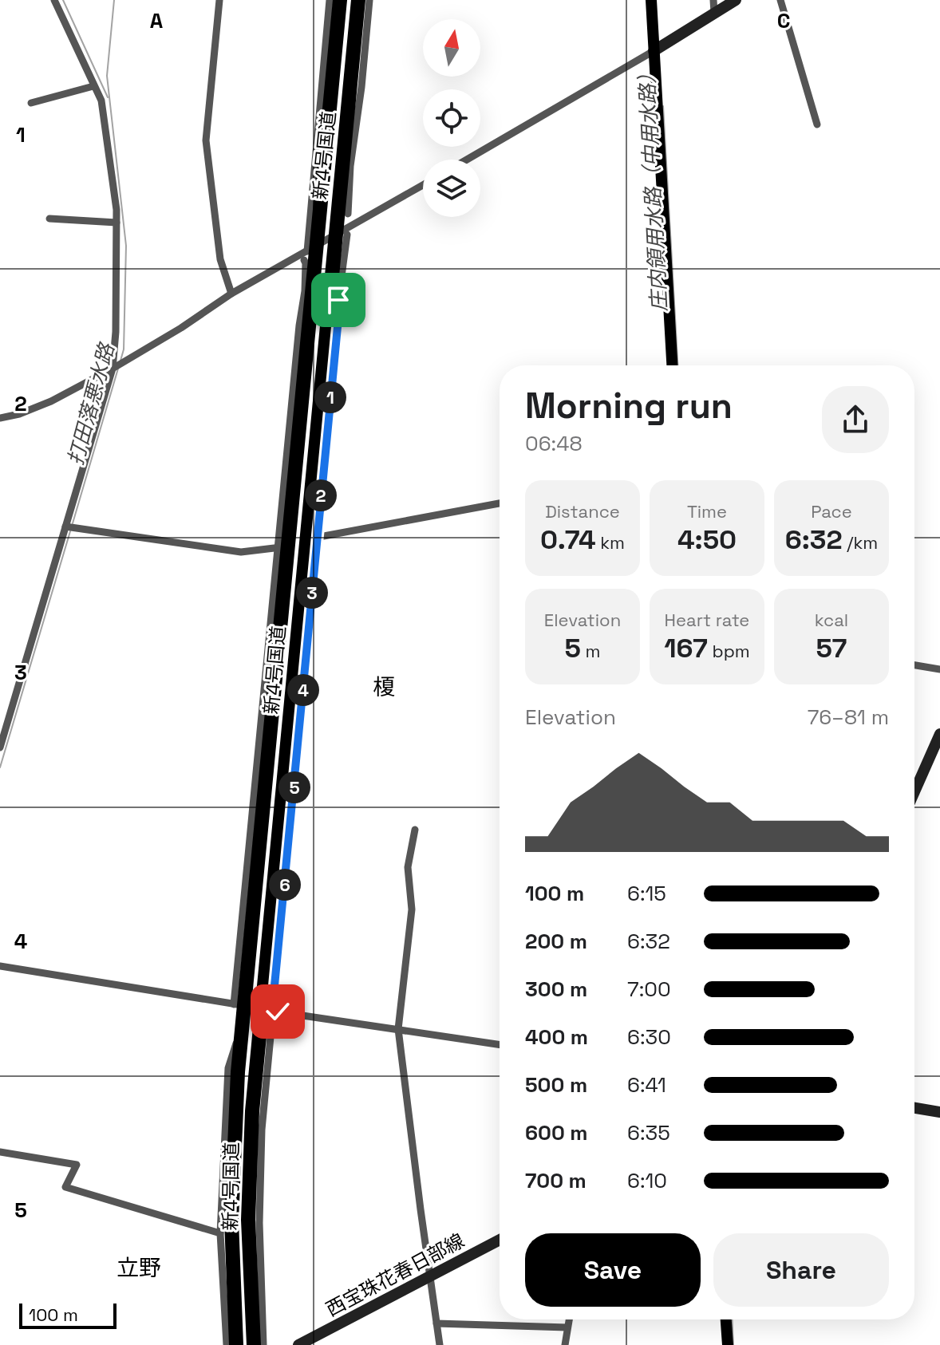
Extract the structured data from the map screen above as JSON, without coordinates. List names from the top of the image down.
{
  "streets": {
    "highway": ["新4号国道"],
    "main road": ["西宝珠花春日部線"]
  },
  "districts": ["榎", "立野"],
  "water": ["庄内領用水路（中用水路）", "打田落悪水路"],
  "scale_bar": "100 m",
  "north": "top",
  "page": {
    "heading": ["Morning run", "06:48"],
    "pins": [
      "1",
      "2",
      "3",
      "4",
      "5",
      "6"
    ],
    "stats": [
      ["Distance", "0.74 km"],
      ["Time", "4:50"],
      ["Pace", "6:32 /km"],
      ["Elevation", "5 m"],
      ["Heart rate", "167 bpm"],
      ["kcal", "57"]
    ],
    "chart": ["Elevation", "76–81 m"],
    "list": [
      {
        "name": "100 m",
        "note": "6:15"
      },
      {
        "name": "200 m",
        "note": "6:32"
      },
      {
        "name": "300 m",
        "note": "7:00"
      },
      {
        "name": "400 m",
        "note": "6:30"
      },
      {
        "name": "500 m",
        "note": "6:41"
      },
      {
        "name": "600 m",
        "note": "6:35"
      },
      {
        "name": "700 m",
        "note": "6:10"
      }
    ],
    "buttons": ["Save", "Share"],
    "scale": "100 m"
  },
  "grid": {
    "columns": ["A", "C"],
    "rows": [
      "1",
      "2",
      "3",
      "4",
      "5"
    ]
  }
}
